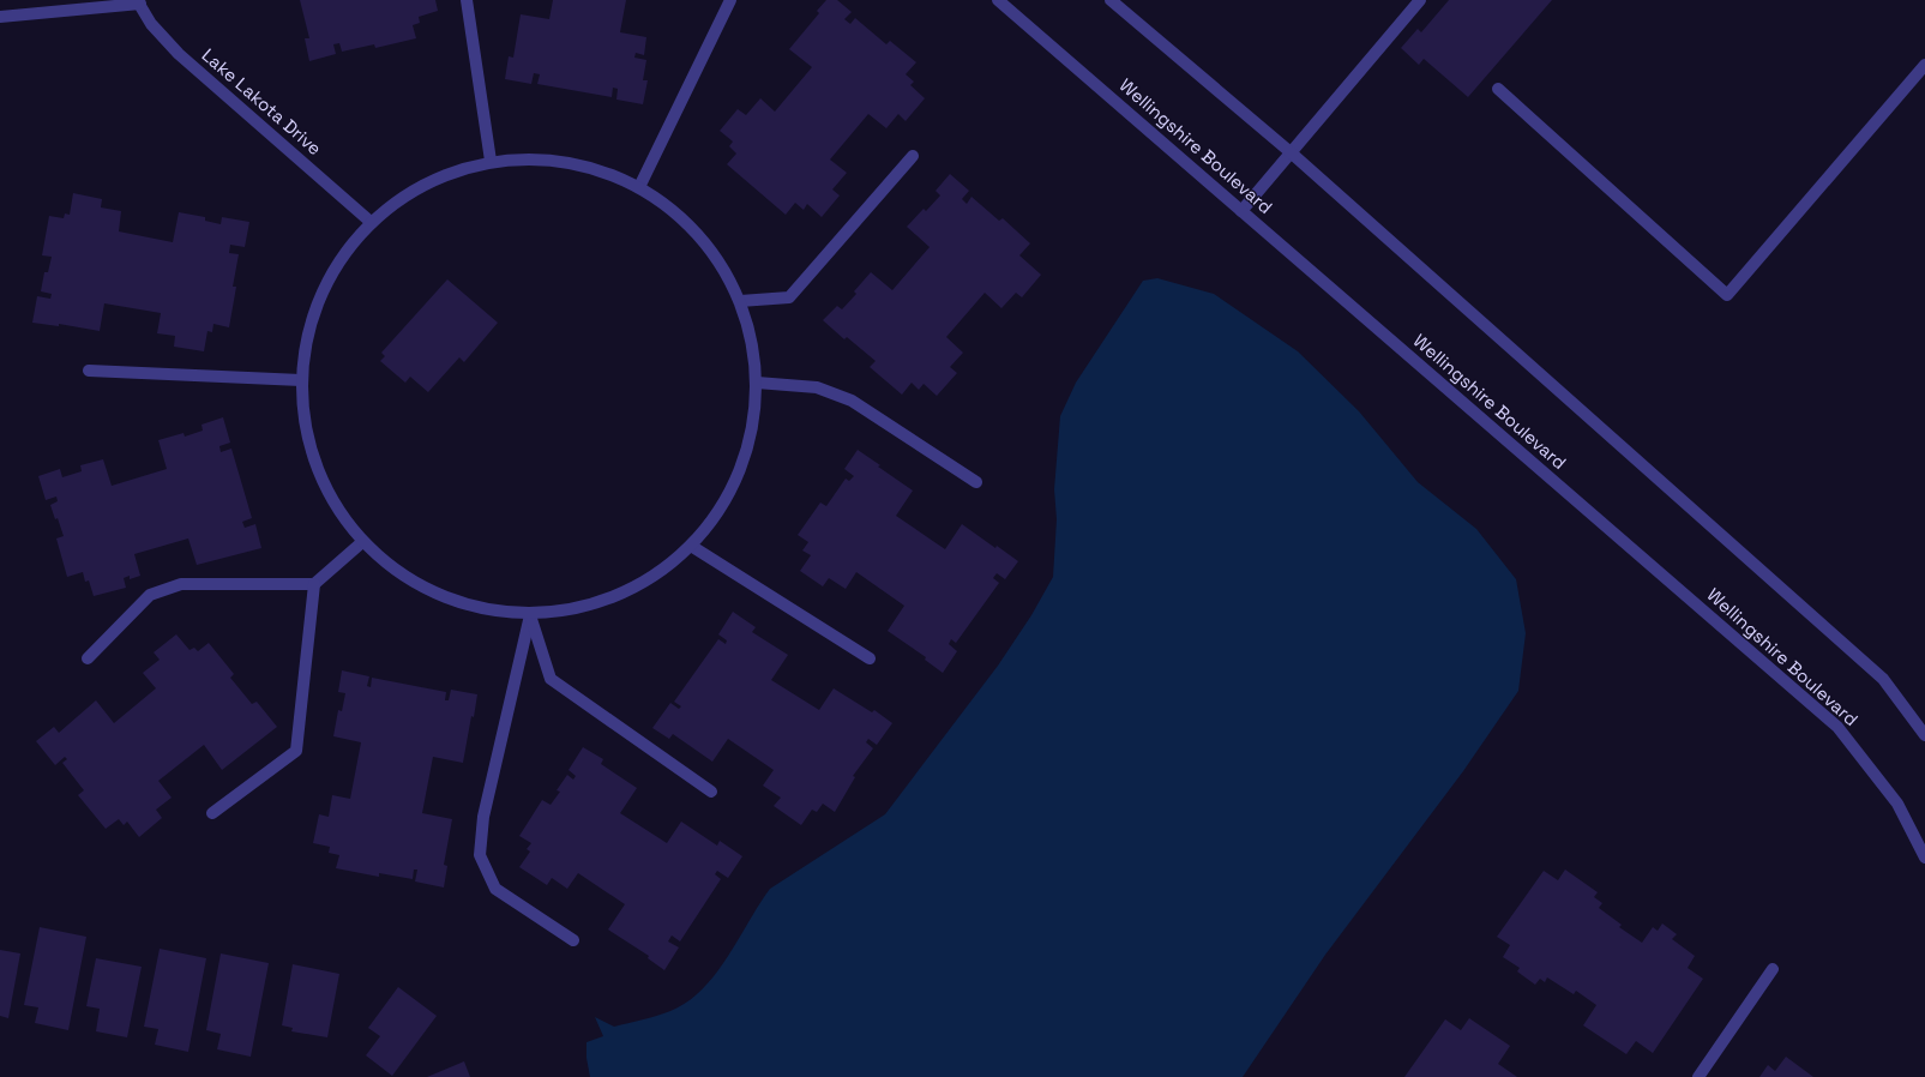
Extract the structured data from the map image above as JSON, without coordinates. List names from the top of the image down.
{
  "streets": {
    "street": ["Lake Lakota Drive", "Wellingshire Boulevard"]
  }
}
